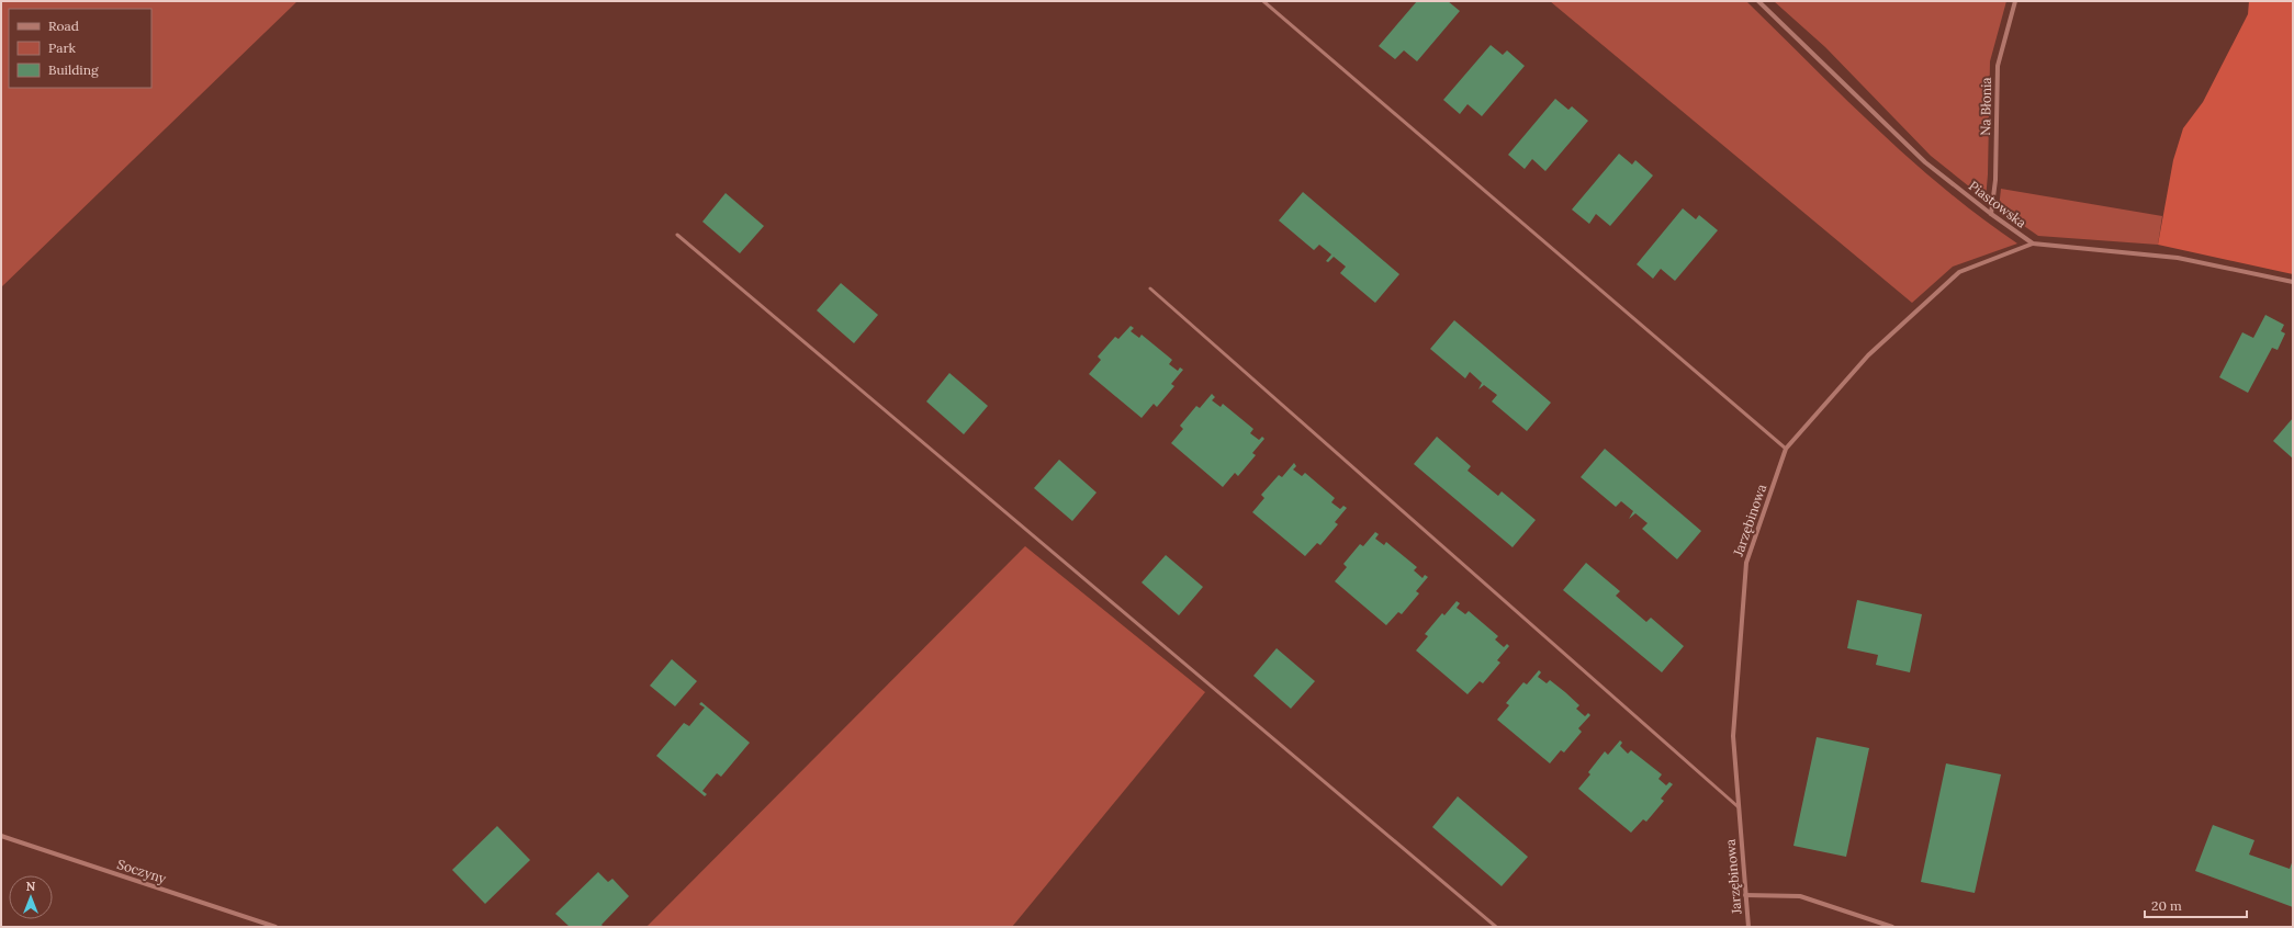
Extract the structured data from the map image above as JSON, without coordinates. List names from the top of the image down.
{
  "streets": {
    "street": [
      "Na Błonia",
      "Piastowska",
      "Jarzębinowa",
      "Soczyny"
    ]
  },
  "crossings": [
    ["Na Błonia", "Piastowska"],
    ["Piastowska", "Jarzębinowa"]
  ],
  "legend": ["Road", "Park", "Building"],
  "scale_bar": "20 m",
  "north": "top"
}
